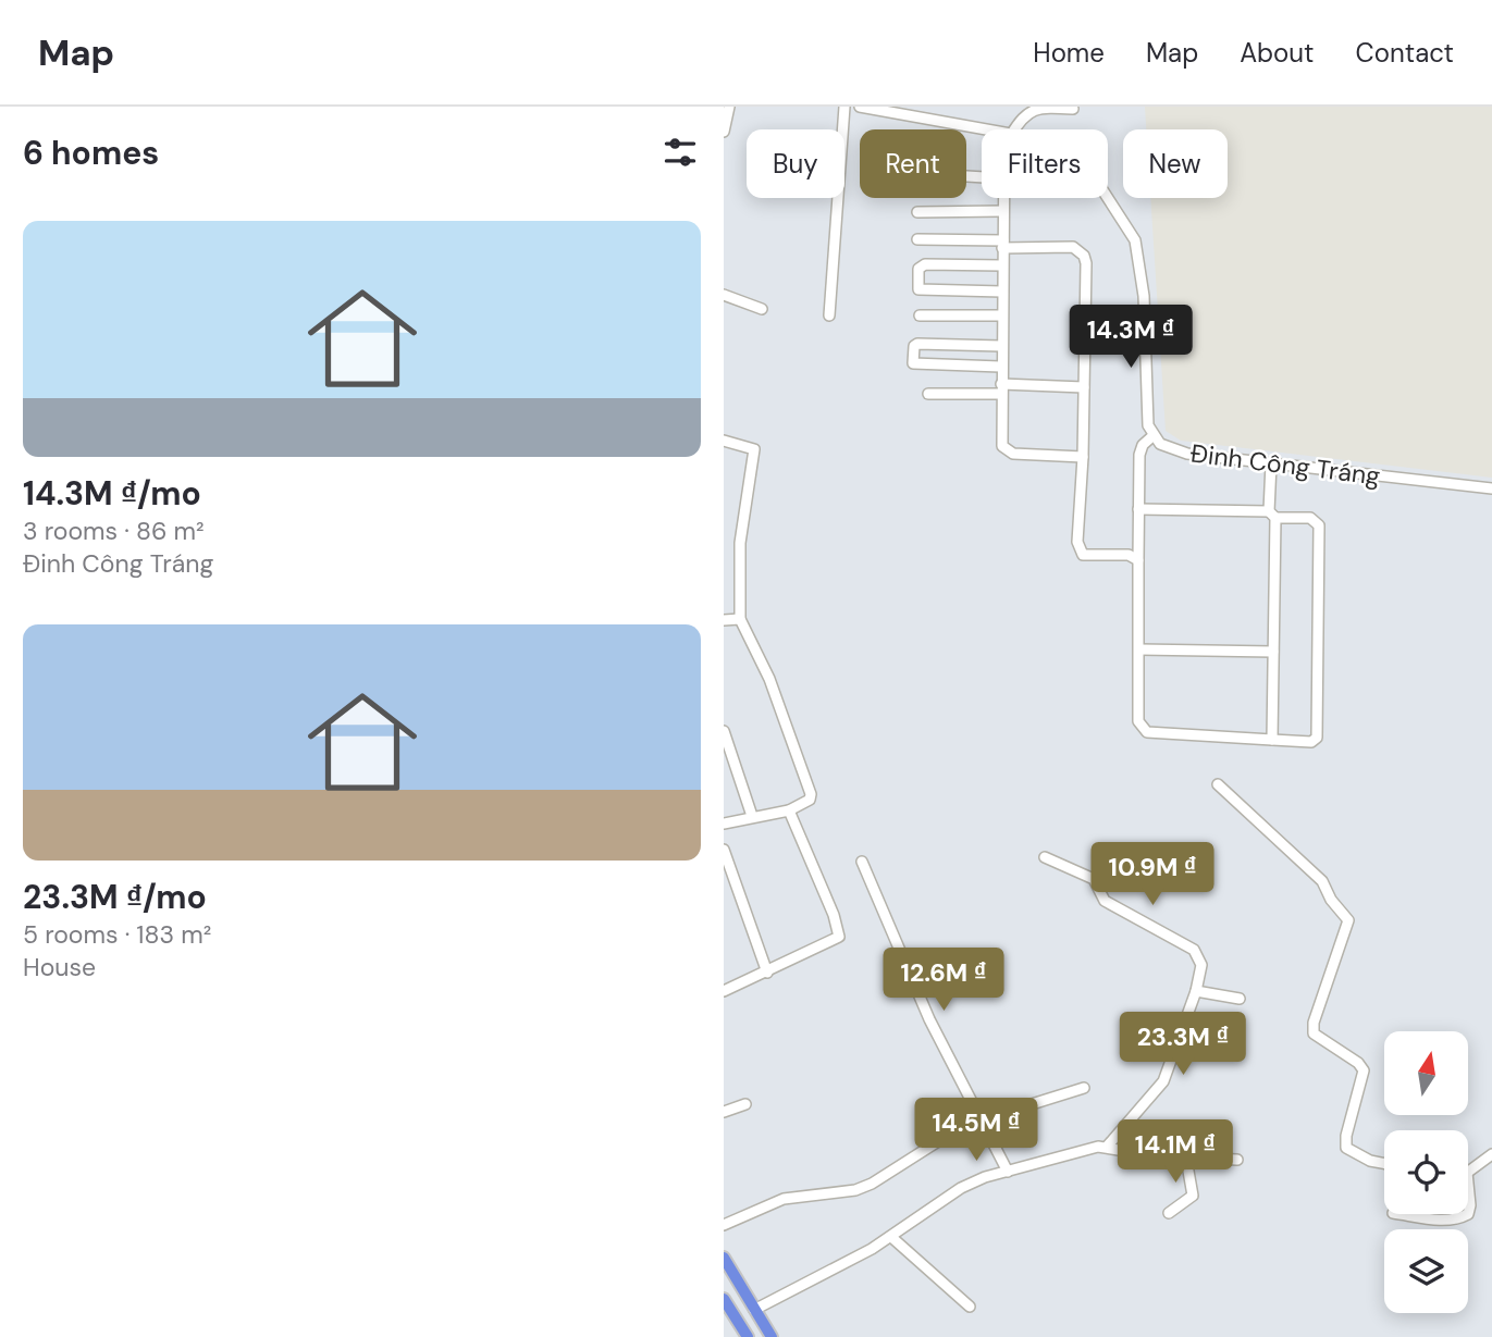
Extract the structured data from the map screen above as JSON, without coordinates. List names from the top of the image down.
{
  "streets": {
    "street": ["Đinh Công Tráng"]
  },
  "north": "top",
  "page": {
    "header": "Map",
    "nav": [
      "Home",
      "Map",
      "About",
      "Contact"
    ],
    "heading": "6 homes",
    "chip": [
      "Buy",
      "Rent",
      "Filters",
      "New"
    ],
    "list": [
      {
        "name": "14.3M ₫/mo",
        "note": "3 rooms · 86 m² · Đinh Công Tráng"
      },
      {
        "name": "23.3M ₫/mo",
        "note": "5 rooms · 183 m² · House"
      }
    ],
    "price": [
      "14.3M ₫",
      "10.9M ₫",
      "12.6M ₫",
      "23.3M ₫",
      "14.5M ₫",
      "14.1M ₫"
    ]
  }
}
